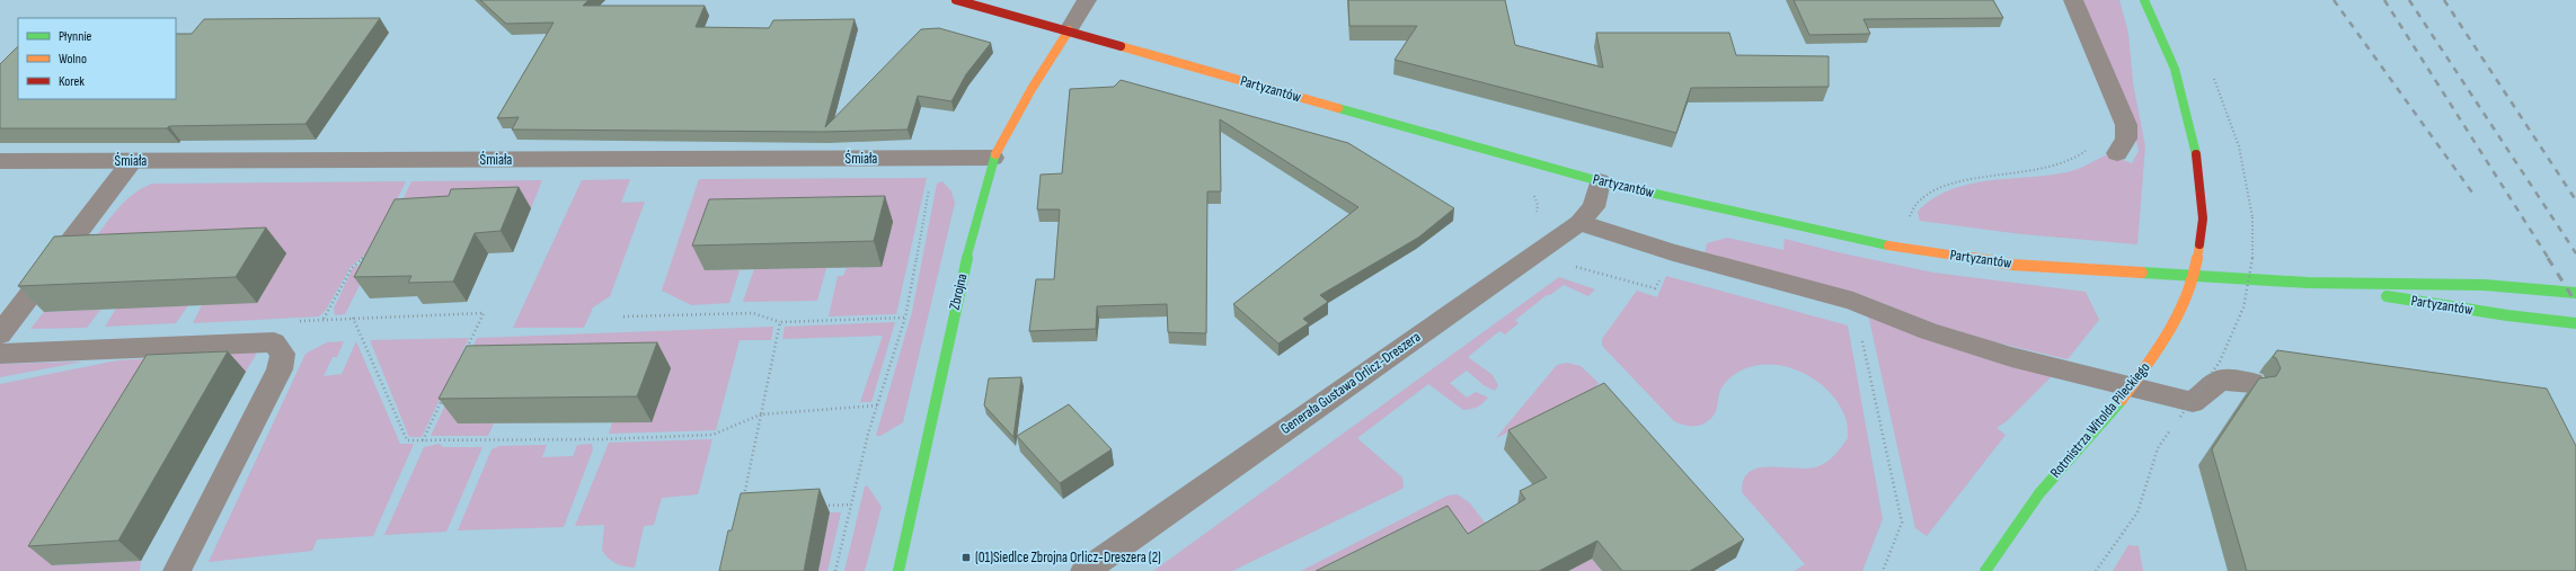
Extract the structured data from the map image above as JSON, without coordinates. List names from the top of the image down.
{
  "streets": {
    "main road": ["Partyzantów", "Zbrojna", "Rotmistrza Witolda Pileckiego"],
    "street": ["Śmiała", "Generała Gustawa Orlicz-Dreszera"]
  },
  "crossings": [
    ["Partyzantów", "Zbrojna"],
    ["Partyzantów", "Generała Gustawa Orlicz-Dreszera"],
    ["Śmiała", "Zbrojna"]
  ],
  "places": {
    "transit": ["(01)Siedlce Zbrojna Orlicz-Dreszera (2)"]
  },
  "legend": ["Płynnie", "Wolno", "Korek"]
}
